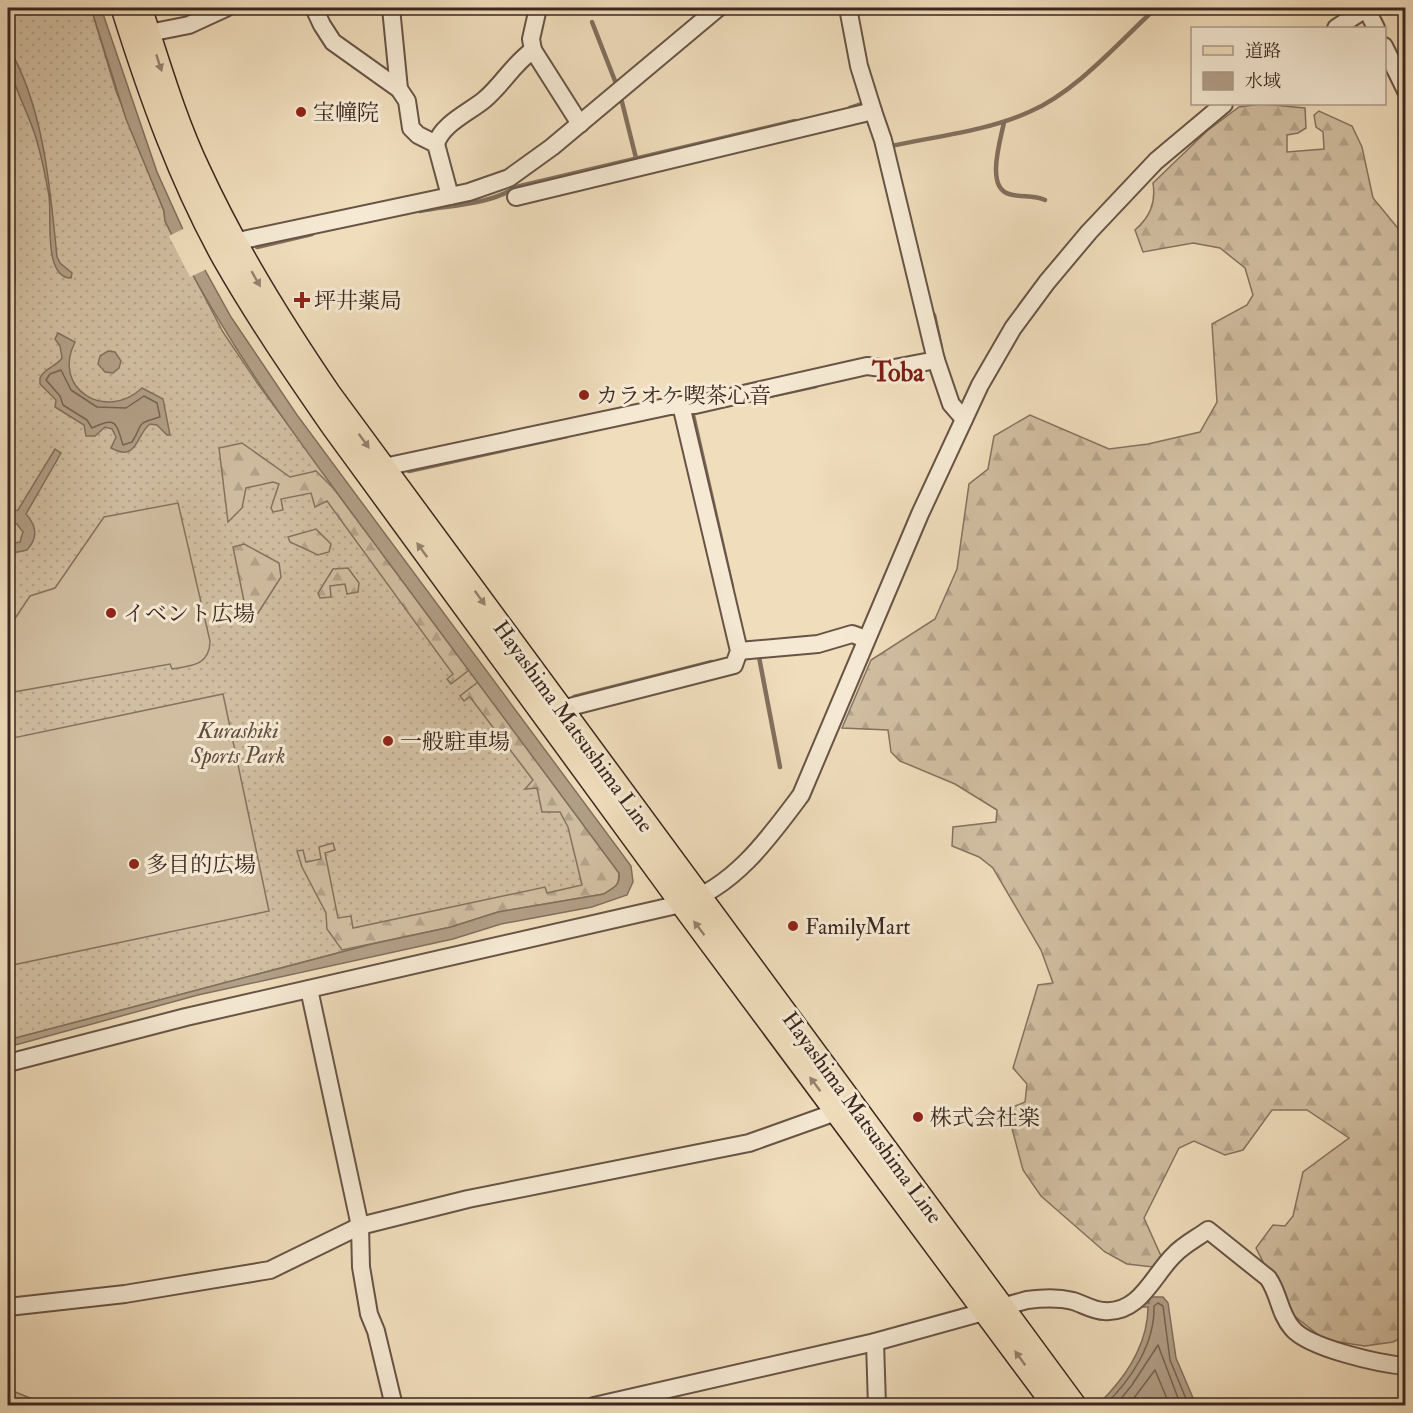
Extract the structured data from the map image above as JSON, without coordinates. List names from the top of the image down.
{
  "streets": {
    "main road": ["Hayashima Matsushima Line"]
  },
  "districts": ["Toba"],
  "parks": ["Kurashiki Sports Park"],
  "places": {
    "other": [
      "宝幢院",
      "カラオケ喫茶心音",
      "イベント広場",
      "一般駐車場",
      "多目的広場",
      "FamilyMart",
      "株式会社楽"
    ],
    "health": ["坪井薬局"]
  },
  "legend": ["道路", "水域"]
}
